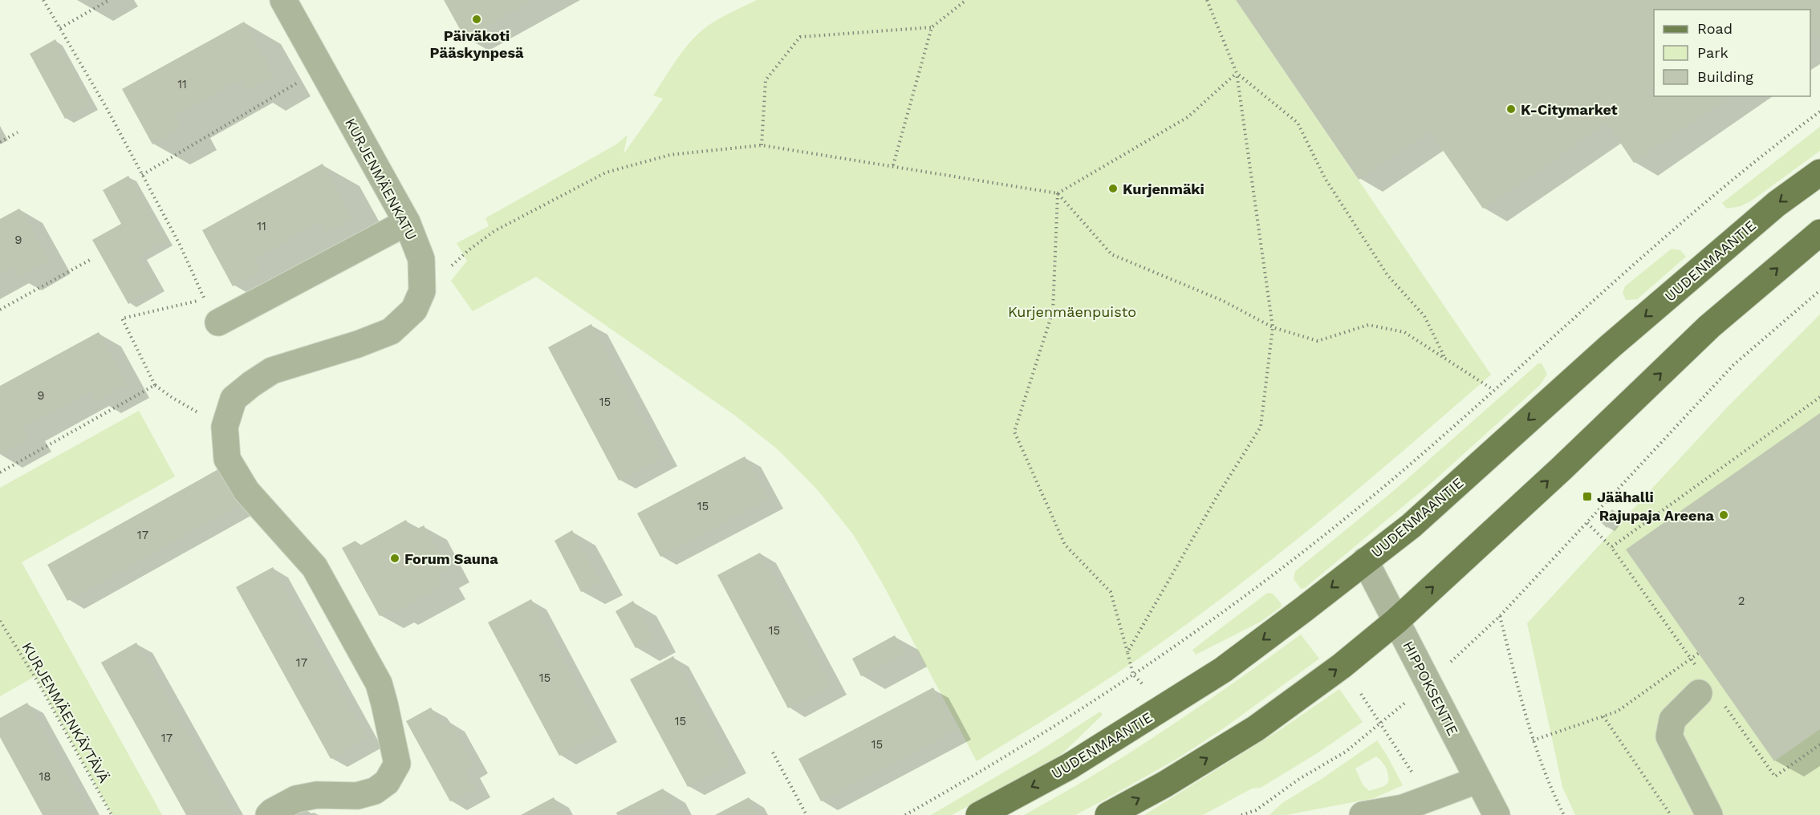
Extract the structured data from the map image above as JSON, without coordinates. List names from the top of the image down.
{
  "streets": {
    "main road": ["UUDENMAANTIE"],
    "street": ["KURJENMÄENKATU", "HIPPOKSENTIE"],
    "path": ["KURJENMÄENKÄYTÄVÄ"]
  },
  "crossings": [
    ["UUDENMAANTIE", "HIPPOKSENTIE"]
  ],
  "parks": ["Kurjenmäenpuisto"],
  "places": {
    "other": [
      "Päiväkoti Pääskynpesä",
      "K-Citymarket",
      "Kurjenmäki",
      "Rajupaja Areena",
      "Forum Sauna"
    ],
    "transit": ["Jäähalli"]
  },
  "house_numbers": [
    "11",
    "11",
    "9",
    "9",
    "15",
    "15",
    "17",
    "2",
    "15",
    "17",
    "15",
    "15",
    "17",
    "15",
    "18"
  ],
  "legend": ["Road", "Park", "Building"]
}
